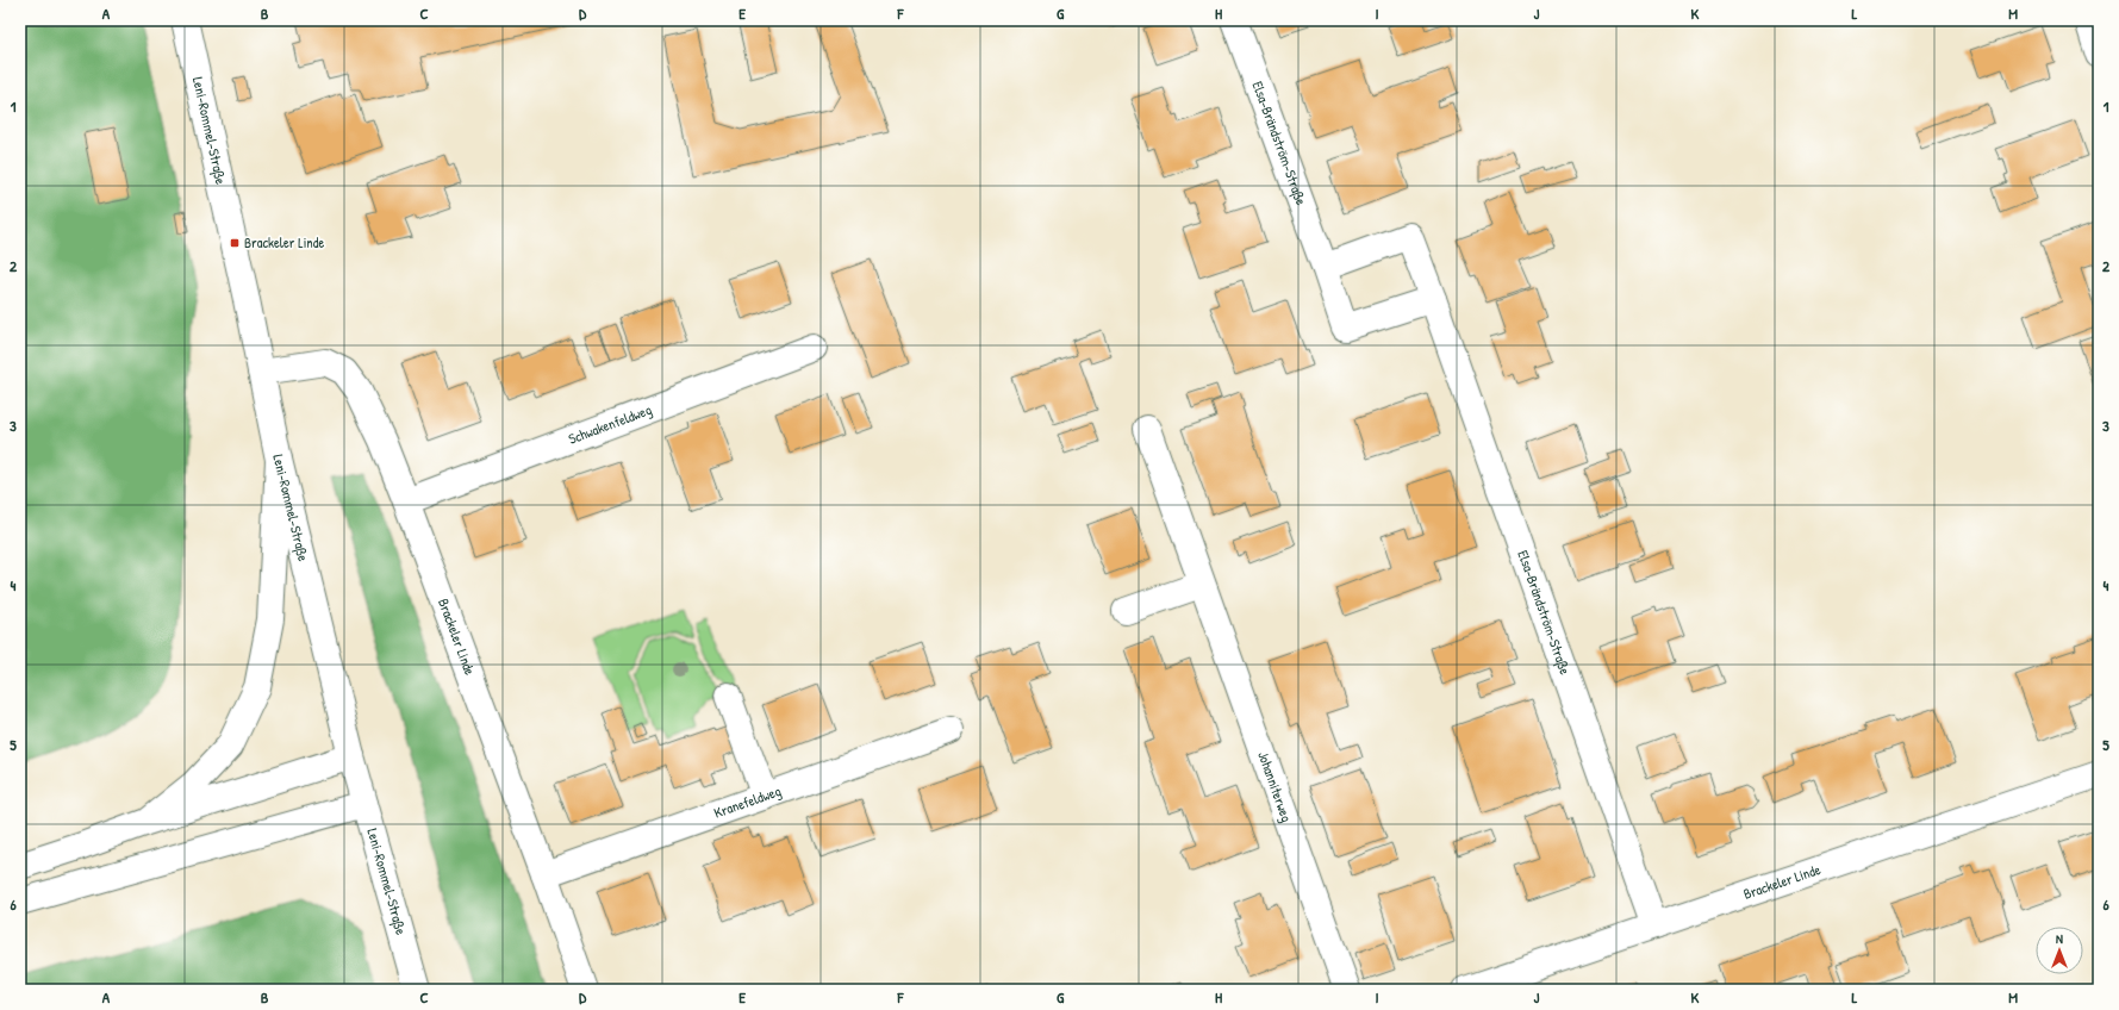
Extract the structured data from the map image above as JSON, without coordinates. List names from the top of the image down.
{
  "streets": {
    "main road": [
      "Leni-Rommel-Straße",
      "Elsa-Brändström-Straße",
      "Schwakenfeldweg",
      "Brackeler Linde",
      "Johanniterweg",
      "Kranefeldweg"
    ]
  },
  "crossings": [
    ["Leni-Rommel-Straße", "Brackeler Linde"],
    ["Elsa-Brändström-Straße", "Brackeler Linde"],
    ["Schwakenfeldweg", "Brackeler Linde"],
    ["Brackeler Linde", "Kranefeldweg"]
  ],
  "places": {
    "transit": ["Brackeler Linde"]
  },
  "north": "top",
  "grid": {
    "columns": [
      "A",
      "B",
      "C",
      "D",
      "E",
      "F",
      "G",
      "H",
      "I",
      "J",
      "K",
      "L",
      "M"
    ],
    "rows": [
      "1",
      "2",
      "3",
      "4",
      "5",
      "6"
    ]
  }
}
